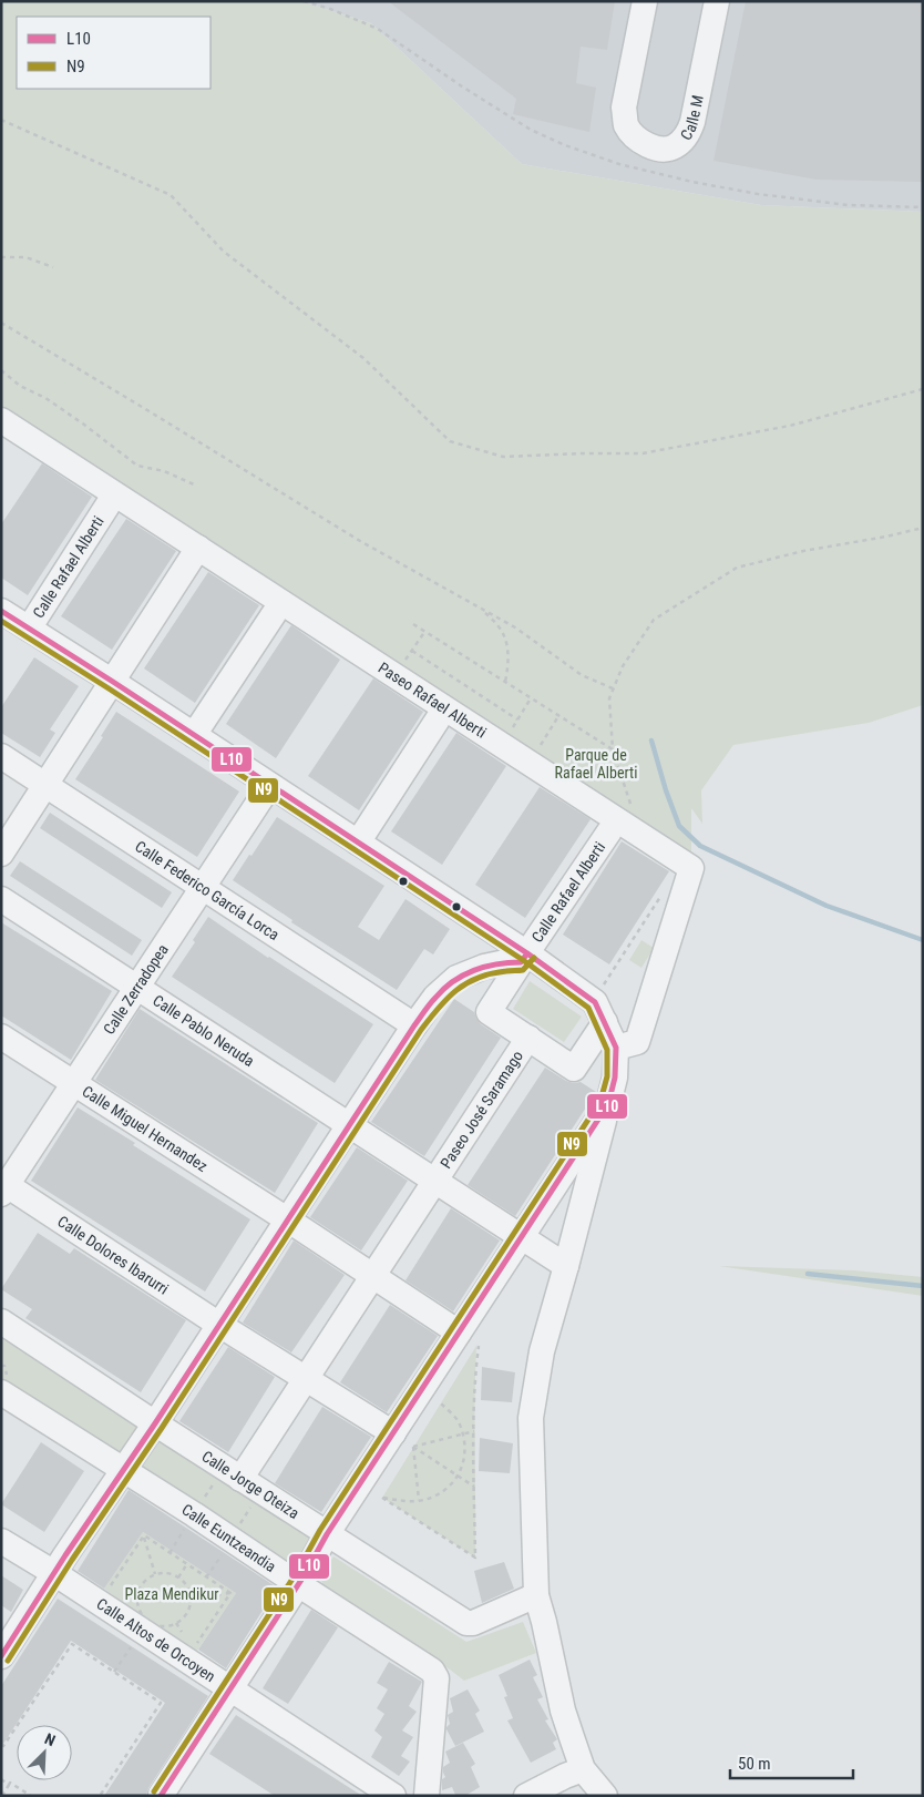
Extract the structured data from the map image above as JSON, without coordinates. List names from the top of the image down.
{
  "streets": {
    "street": [
      "Calle M",
      "Calle Rafael Alberti",
      "Paseo Rafael Alberti",
      "Calle Federico García Lorca",
      "Calle Zerradopea",
      "Calle Pablo Neruda",
      "Paseo José Saramago",
      "Calle Miguel Hernandez",
      "Calle Dolores Ibarurri",
      "Calle Jorge Oteiza",
      "Calle Euntzeandia",
      "Calle Altos de Orcoyen"
    ]
  },
  "crossings": [
    ["Calle Rafael Alberti", "Paseo Rafael Alberti"],
    ["Calle Rafael Alberti", "Calle Zerradopea"],
    ["Calle Rafael Alberti", "Paseo José Saramago"],
    ["Calle Federico García Lorca", "Calle Zerradopea"],
    ["Calle Zerradopea", "Calle Pablo Neruda"],
    ["Calle Zerradopea", "Calle Miguel Hernandez"],
    ["Calle Zerradopea", "Calle Dolores Ibarurri"],
    ["Calle Pablo Neruda", "Paseo José Saramago"],
    ["Paseo José Saramago", "Calle Jorge Oteiza"]
  ],
  "parks": ["Parque de Rafael Alberti", "Plaza Mendikur"],
  "lines": ["transit line L10", "transit line N9"],
  "legend": ["L10", "N9"],
  "scale_bar": "50 m",
  "north": "top right"
}
